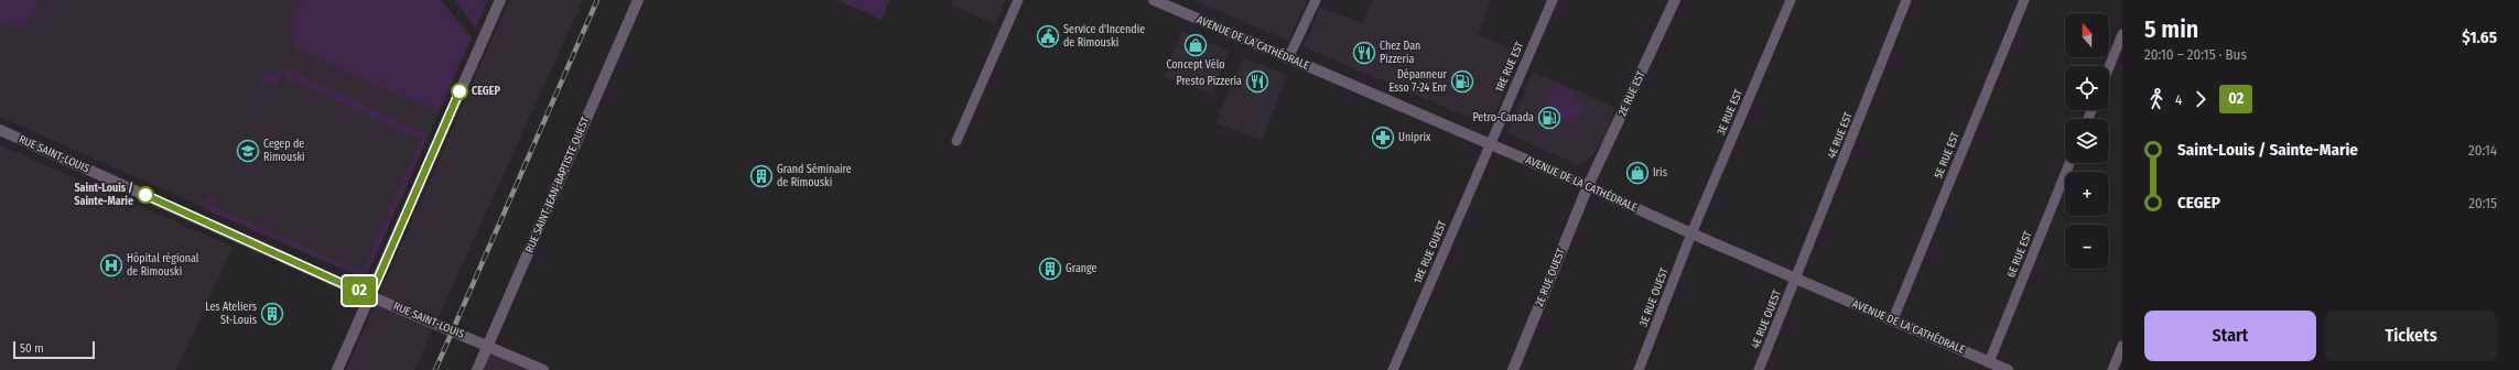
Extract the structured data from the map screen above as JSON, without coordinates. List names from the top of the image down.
{
  "streets": {
    "street": [
      "AVENUE DE LA CATHÉDRALE",
      "1RE RUE EST",
      "2E RUE EST",
      "3E RUE EST",
      "4E RUE EST",
      "RUE SAINT-LOUIS",
      "5E RUE EST",
      "RUE SAINT-JEAN-BAPTISTE OUEST",
      "1RE RUE OUEST",
      "6E RUE EST",
      "2E RUE OUEST",
      "3E RUE OUEST",
      "4E RUE OUEST"
    ]
  },
  "crossings": [
    ["AVENUE DE LA CATHÉDRALE", "1RE RUE EST"],
    ["AVENUE DE LA CATHÉDRALE", "2E RUE EST"],
    ["AVENUE DE LA CATHÉDRALE", "3E RUE EST"],
    ["AVENUE DE LA CATHÉDRALE", "4E RUE EST"],
    ["AVENUE DE LA CATHÉDRALE", "5E RUE EST"],
    ["AVENUE DE LA CATHÉDRALE", "1RE RUE OUEST"],
    ["AVENUE DE LA CATHÉDRALE", "6E RUE EST"],
    ["AVENUE DE LA CATHÉDRALE", "2E RUE OUEST"],
    ["AVENUE DE LA CATHÉDRALE", "3E RUE OUEST"],
    ["AVENUE DE LA CATHÉDRALE", "4E RUE OUEST"],
    ["1RE RUE EST", "1RE RUE OUEST"],
    ["2E RUE EST", "2E RUE OUEST"],
    ["3E RUE EST", "3E RUE OUEST"],
    ["4E RUE EST", "4E RUE OUEST"],
    ["RUE SAINT-LOUIS", "RUE SAINT-JEAN-BAPTISTE OUEST"]
  ],
  "places": {
    "public building": ["Service d'Incendie de Rimouski"],
    "shop": ["Concept Vélo", "Iris"],
    "restaurant": ["Chez Dan Pizzeria", "Presto Pizzeria"],
    "fuel station": ["Dépanneur Esso 7-24 Enr", "Petro-Canada"],
    "other": ["CEGEP", "Saint-Louis / Sainte-Marie"],
    "pharmacy": ["Uniprix"],
    "school or university": ["Cegep de Rimouski"],
    "building": ["Grand Séminaire de Rimouski", "Grange", "Les Ateliers St-Louis"],
    "hospital": ["Hôpital régional de Rimouski"]
  },
  "lines": ["bus line 02"],
  "scale_bar": "50 m",
  "north": "top",
  "page": {
    "on_map": "02",
    "heading": ["5 min", "20:10 – 20:15 · Bus", "$1.65"],
    "map_buttons": ["+", "−"],
    "legs": ["4", "02"],
    "list": [
      {
        "name": "Saint-Louis / Sainte-Marie",
        "value": "20:14"
      },
      {
        "name": "CEGEP",
        "value": "20:15"
      }
    ],
    "buttons": ["Start", "Tickets"],
    "scale": "50 m"
  }
}
